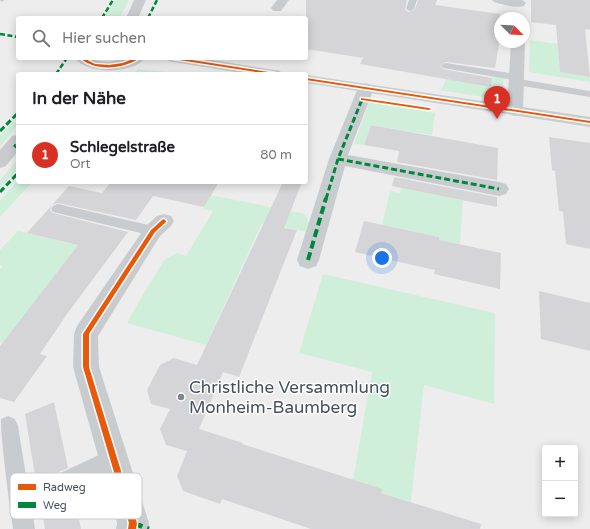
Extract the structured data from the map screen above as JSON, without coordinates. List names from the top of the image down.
{
  "places": ["Christliche Versammlung Monheim-Baumberg"],
  "legend": ["Radweg", "Weg"],
  "north": "bottom right",
  "page": {
    "search": "Hier suchen",
    "heading": "In der Nähe",
    "pins": "1",
    "list": [
      {
        "mark": "1",
        "name": "Schlegelstraße",
        "note": "Ort",
        "value": "80 m"
      }
    ],
    "map_buttons": ["+", "−"]
  }
}
